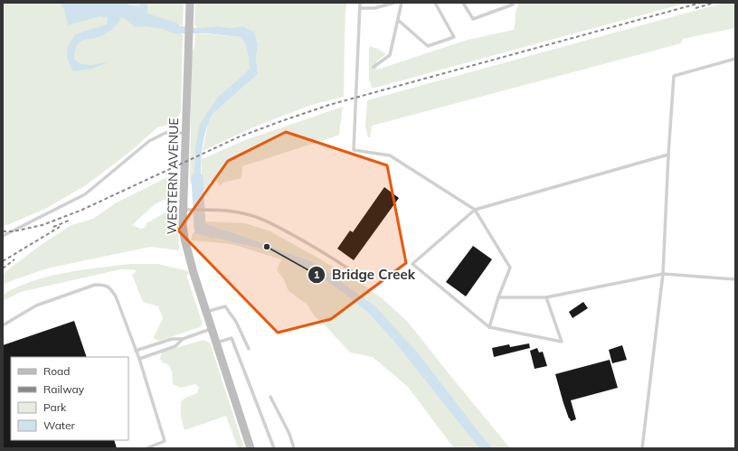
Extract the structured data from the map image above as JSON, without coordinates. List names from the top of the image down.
{
  "streets": {
    "street": ["WESTERN AVENUE"]
  },
  "places": ["Bridge Creek"],
  "legend": [
    "Road",
    "Railway",
    "Park",
    "Water"
  ]
}
